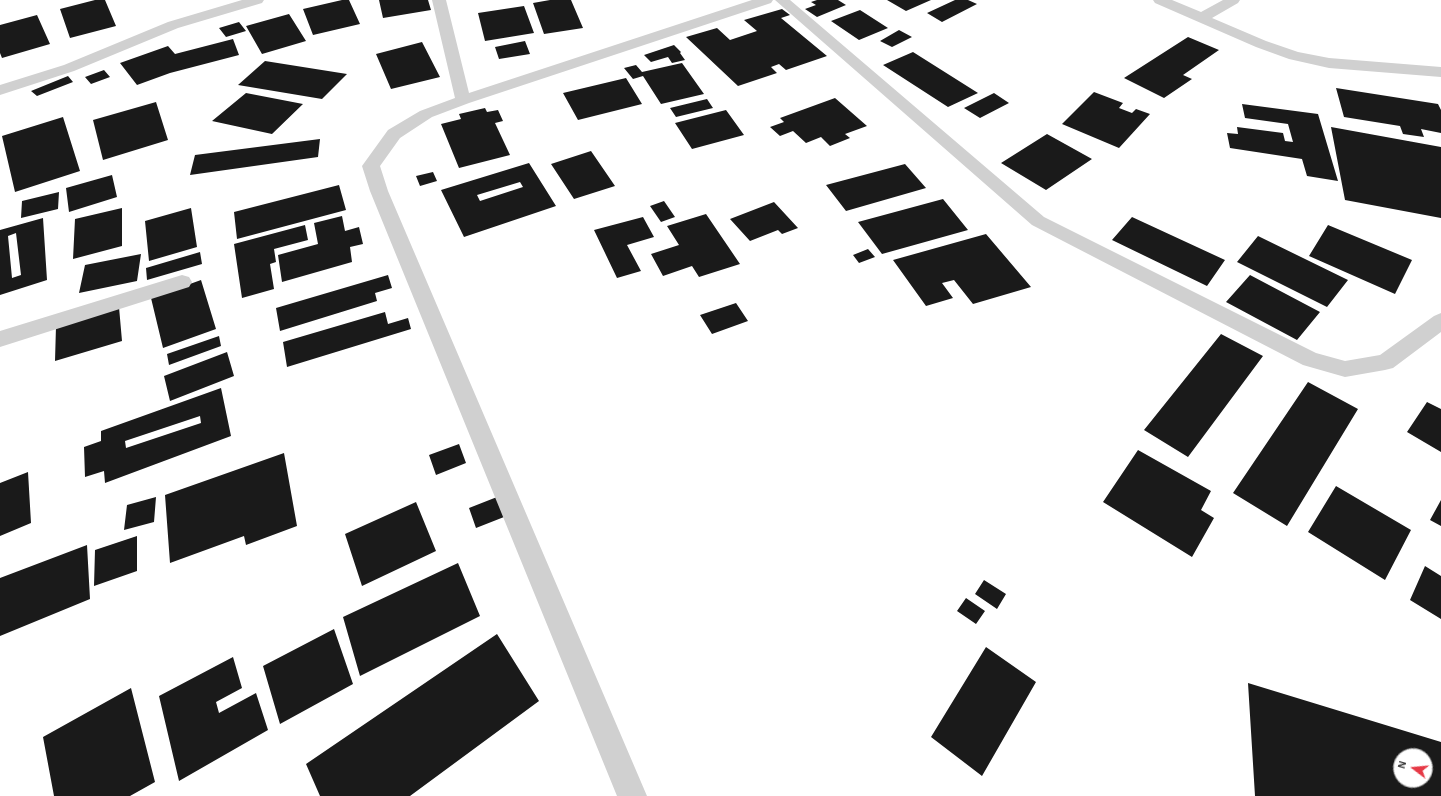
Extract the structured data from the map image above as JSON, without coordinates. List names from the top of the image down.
{
  "north": "left"
}
